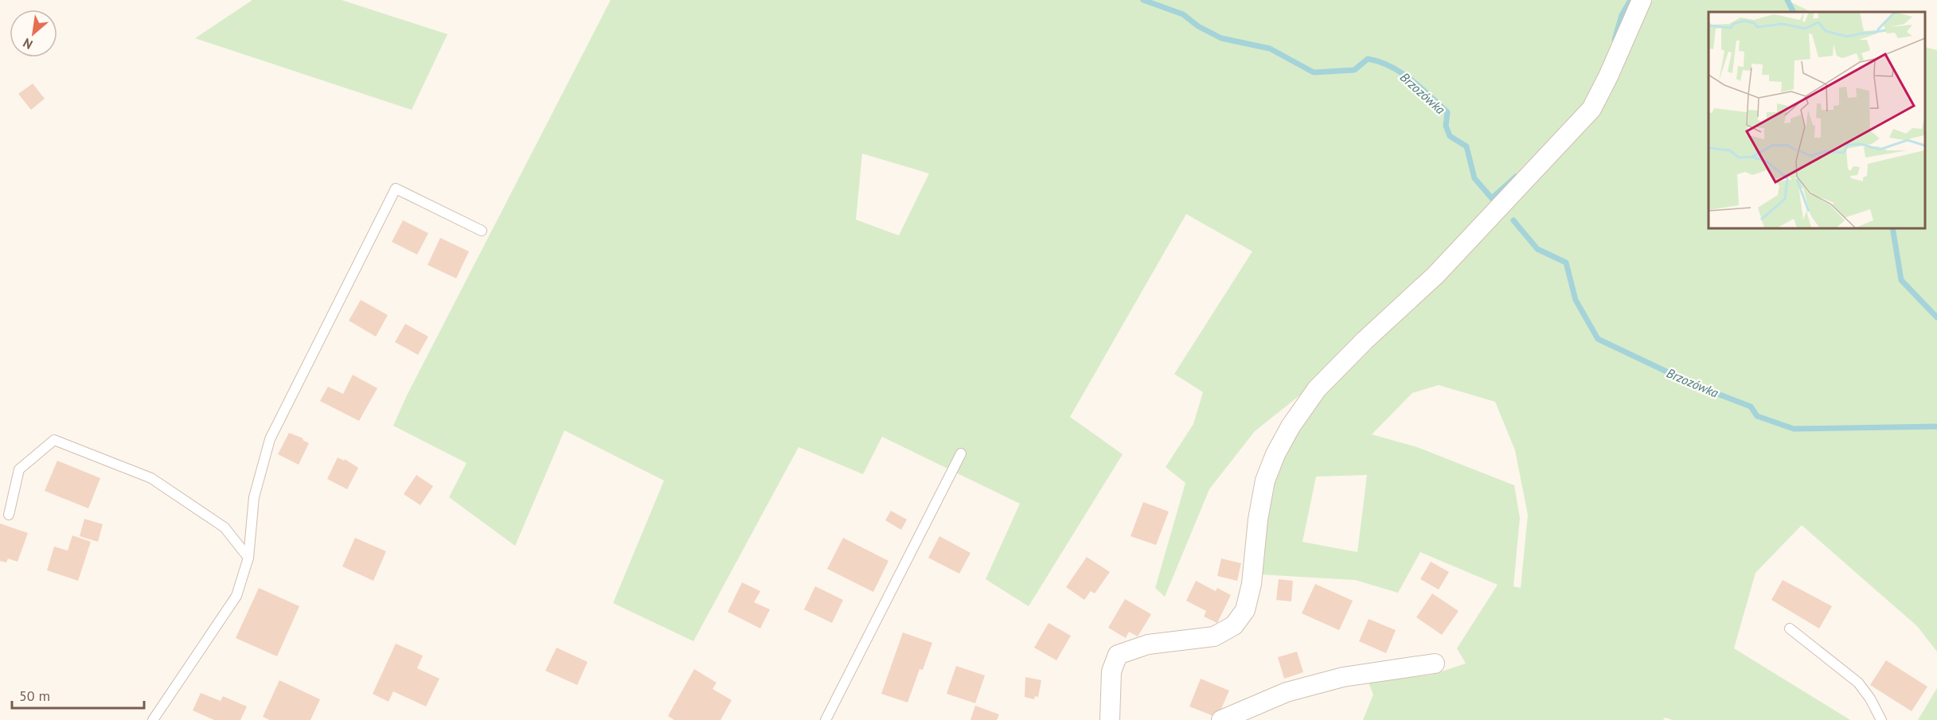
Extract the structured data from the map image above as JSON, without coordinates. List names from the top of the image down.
{
  "water": ["Brzozówka"],
  "scale_bar": "50 m",
  "north": "bottom left"
}
